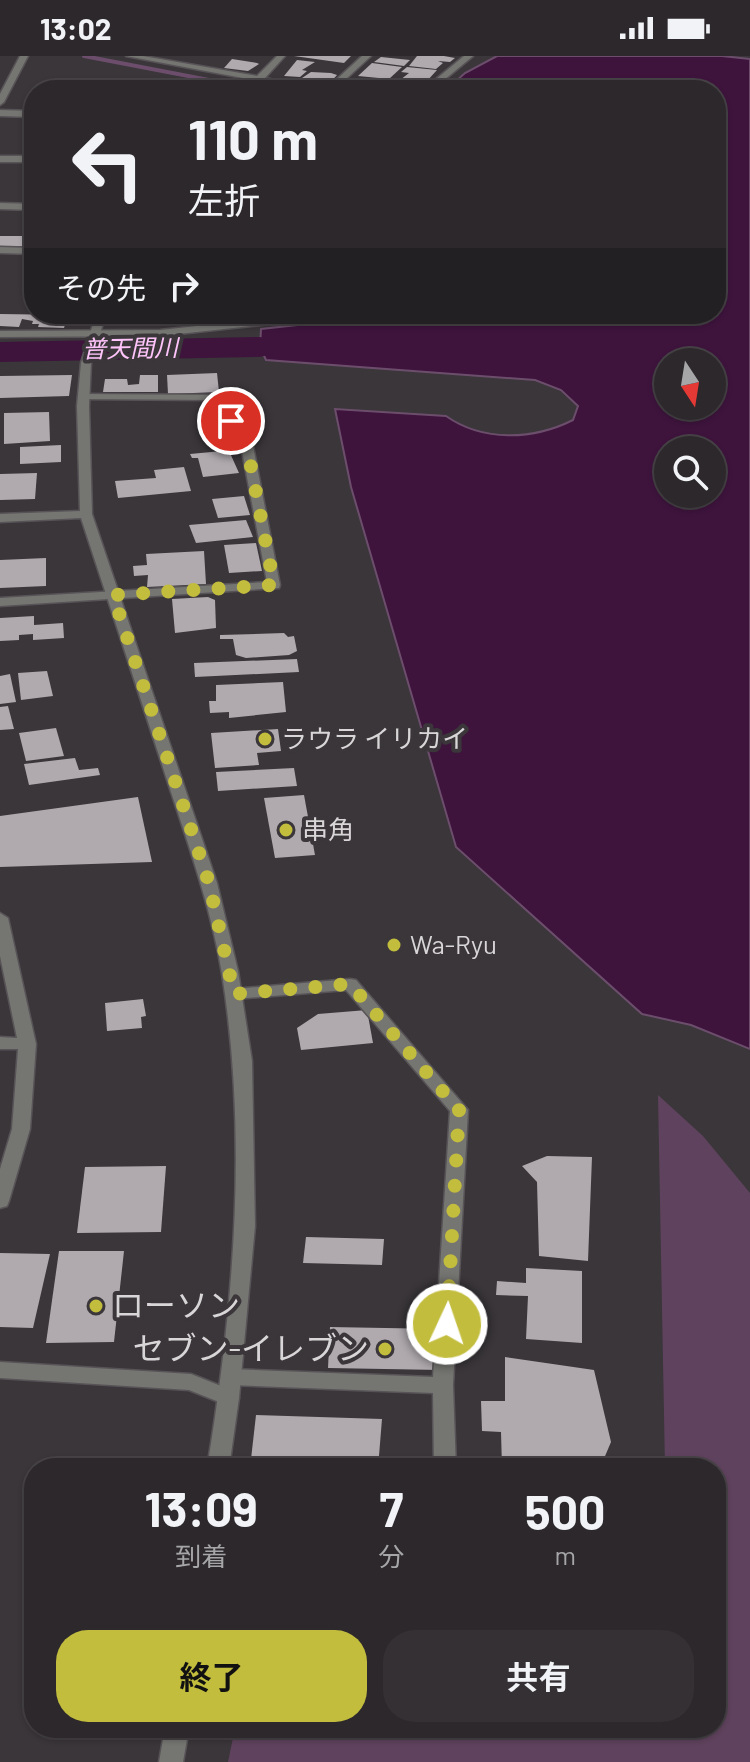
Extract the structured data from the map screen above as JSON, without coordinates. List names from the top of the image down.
{
  "water": ["普天間川"],
  "places": [
    "ラウラ イリカイ",
    "串角",
    "Wa-Ryu",
    "ローソン",
    "セブン-イレブン"
  ],
  "north": "bottom",
  "page": {
    "status": "13:02",
    "turn": ["110 m", "左折"],
    "then": "その先",
    "eta": [
      "13:09",
      "到着",
      "7",
      "分",
      "500",
      "m"
    ],
    "buttons": ["終了", "共有"]
  }
}
